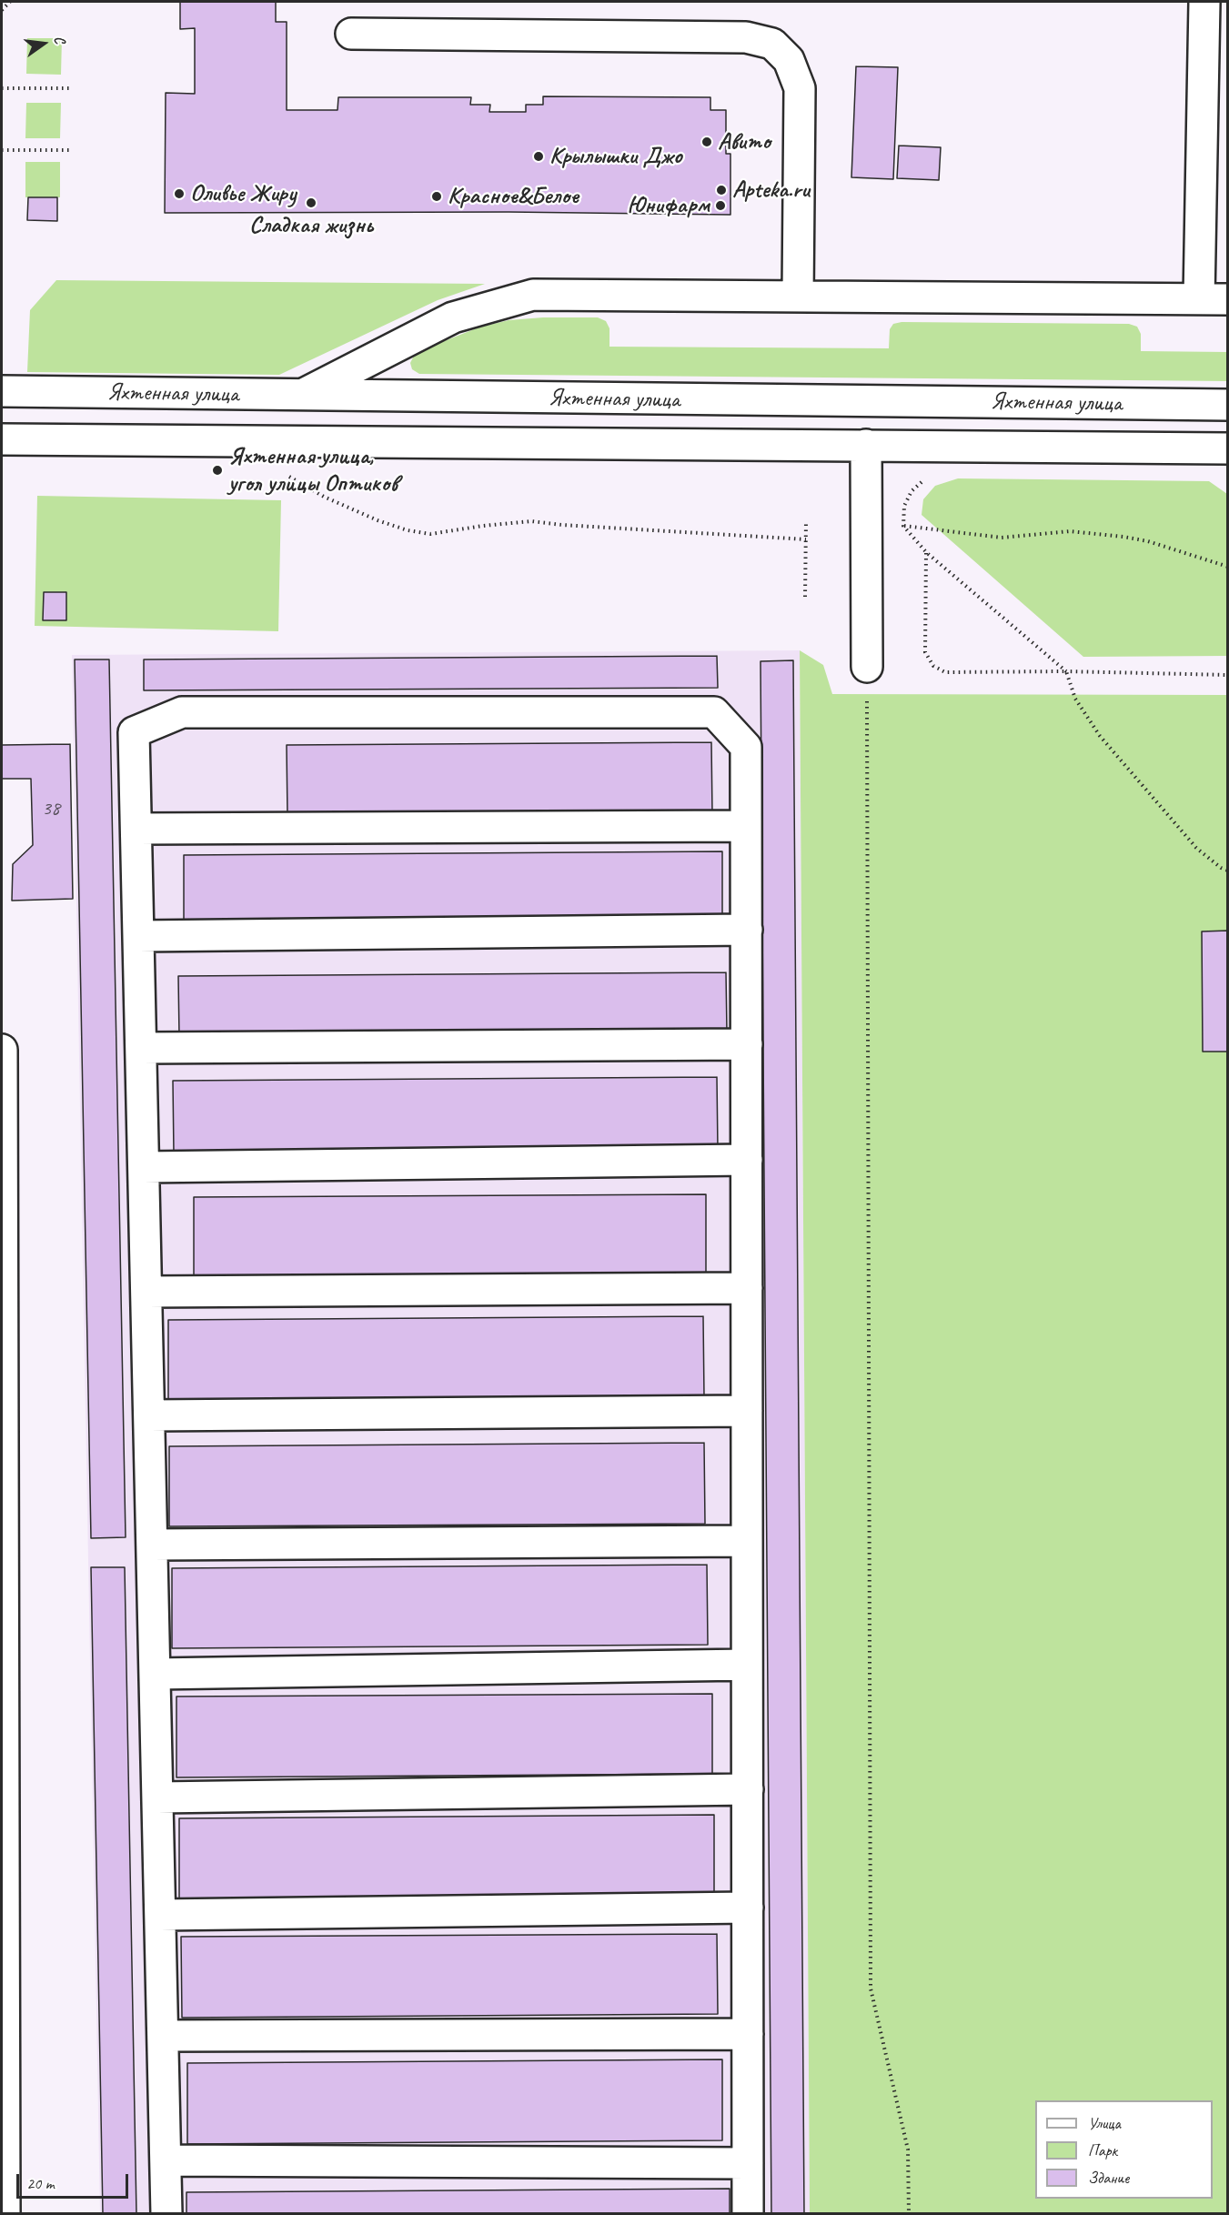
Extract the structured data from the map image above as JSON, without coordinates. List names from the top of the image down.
{
  "streets": {
    "street": ["Яхтенная улица"]
  },
  "places": [
    "Авито",
    "Крылышки Джо",
    "Apteka.ru",
    "Оливье Жиру",
    "Красное&Белое",
    "Сладкая жизнь",
    "Юнифарм",
    "Яхтенная улица, угол улицы Оптиков"
  ],
  "house_numbers": ["38"],
  "legend": ["Улица", "Парк", "Здание"],
  "scale_bar": "20 m",
  "north": "right"
}
